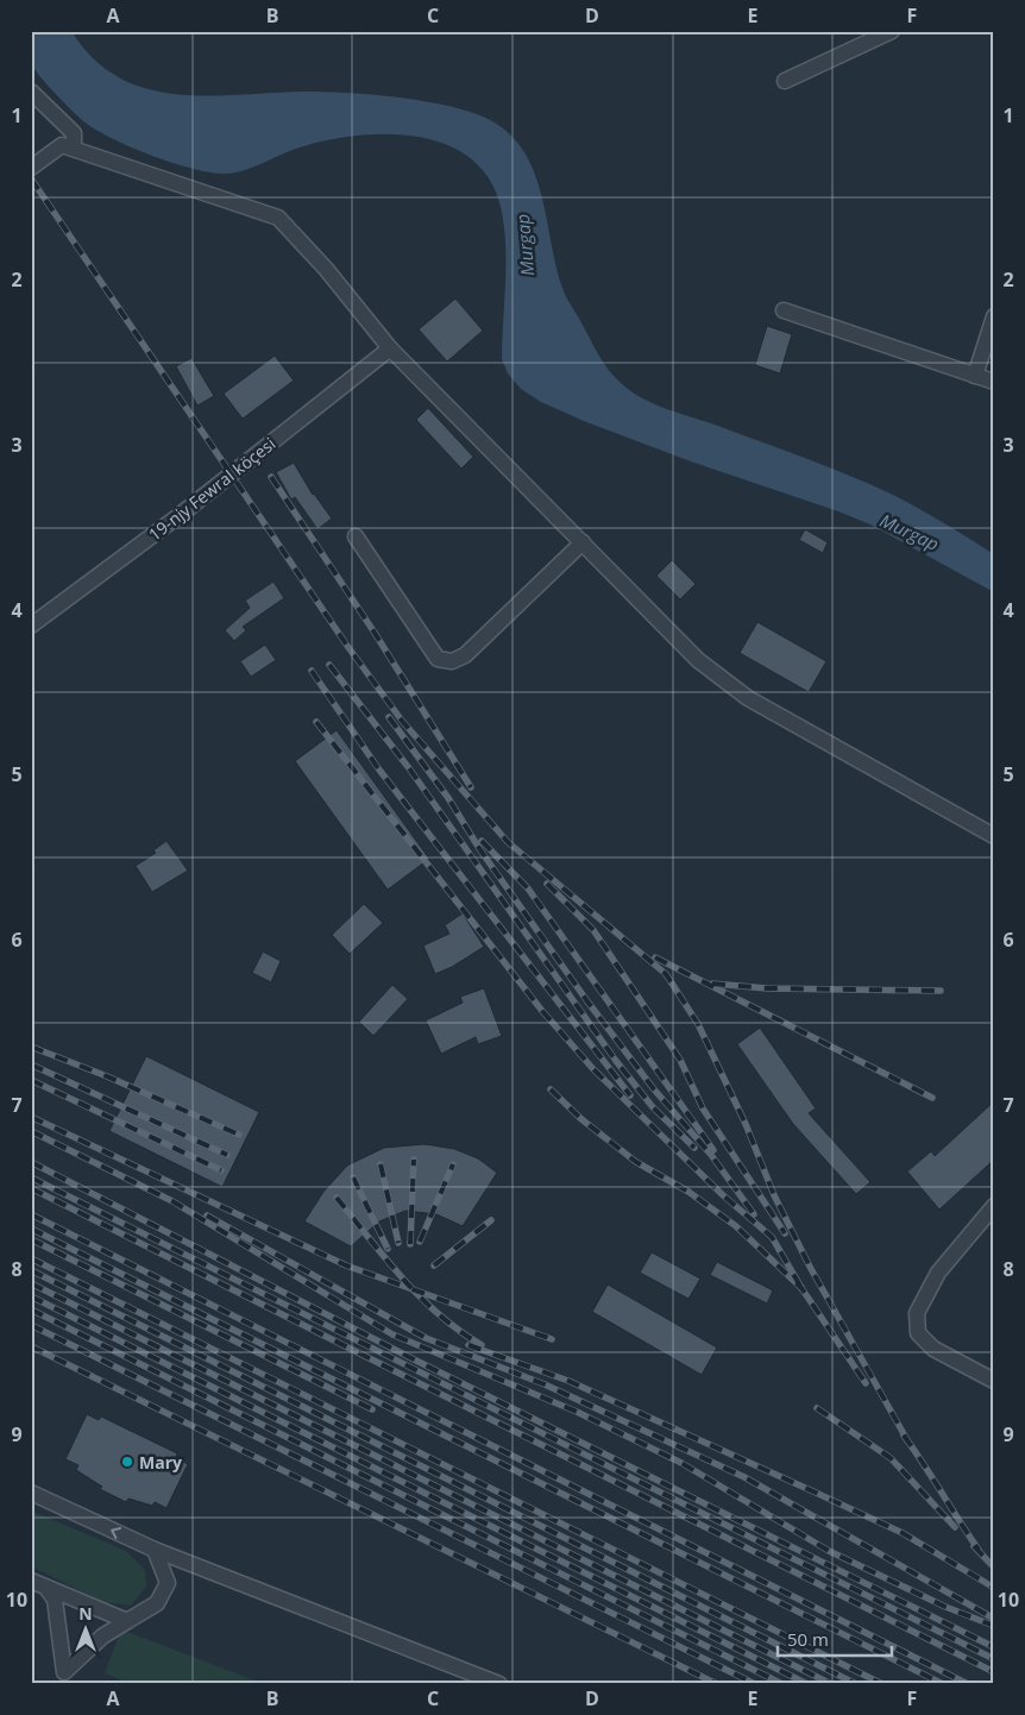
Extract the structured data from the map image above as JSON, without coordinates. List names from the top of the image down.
{
  "streets": {
    "street": ["19-njy Fewral köçesi"]
  },
  "water": ["Murgap"],
  "places": ["Mary"],
  "scale_bar": "50 m",
  "north": "top",
  "grid": {
    "columns": [
      "A",
      "B",
      "C",
      "D",
      "E",
      "F"
    ],
    "rows": [
      "1",
      "2",
      "3",
      "4",
      "5",
      "6",
      "7",
      "8",
      "9",
      "10"
    ]
  }
}
